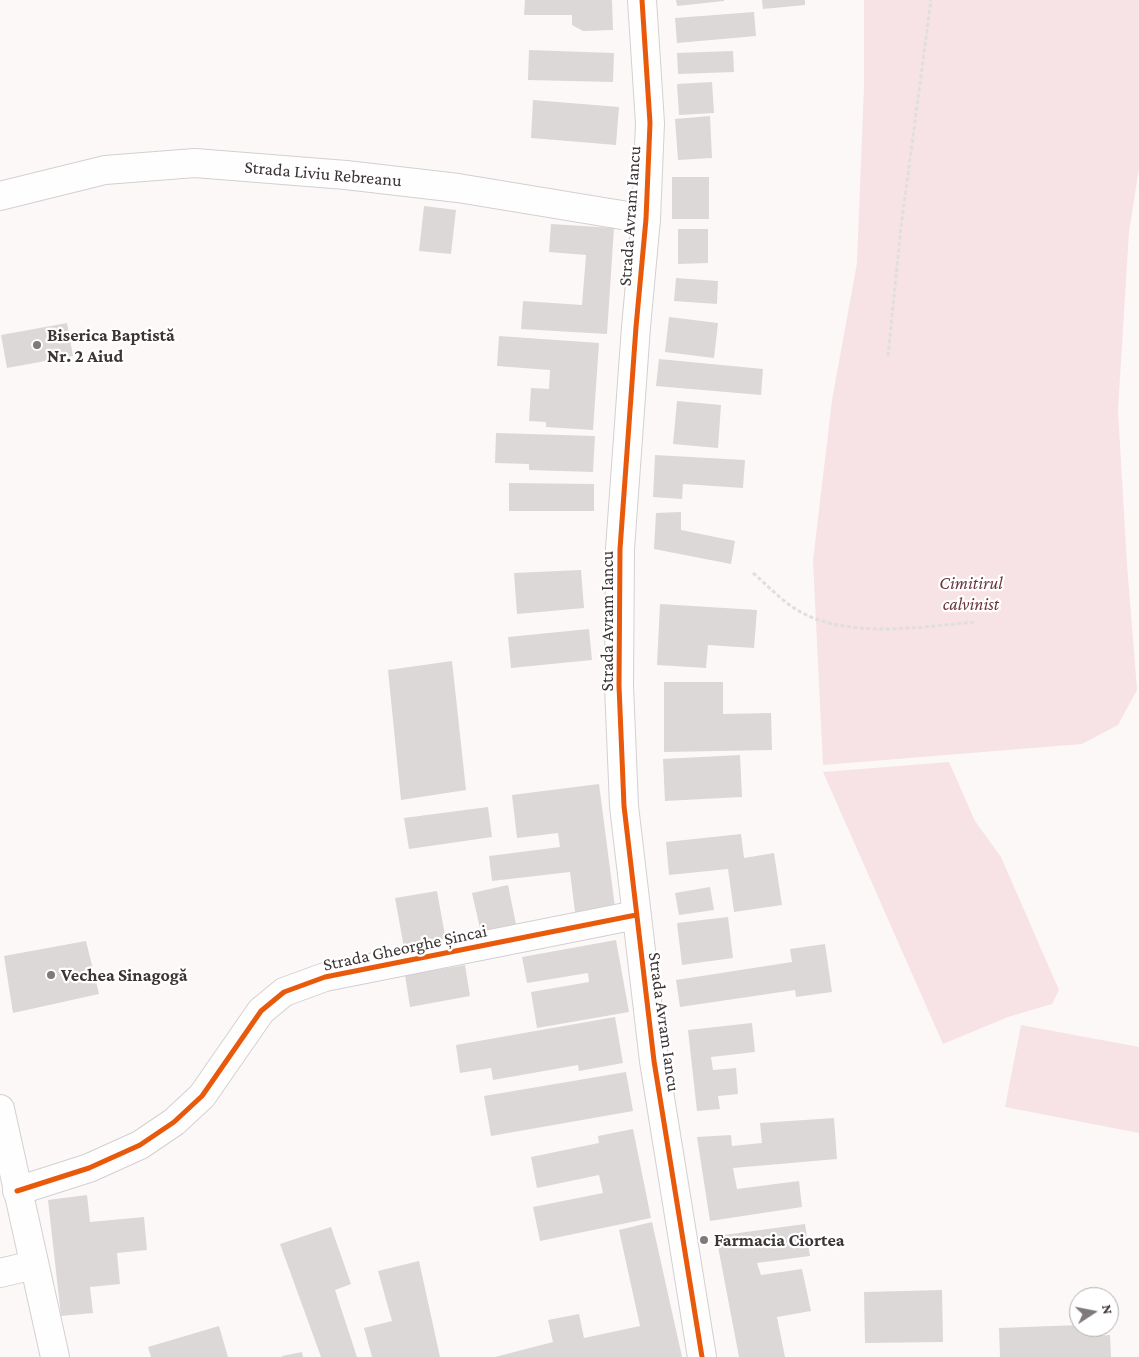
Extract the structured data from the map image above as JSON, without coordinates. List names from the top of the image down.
{
  "streets": {
    "street": ["Strada Liviu Rebreanu", "Strada Avram Iancu", "Strada Gheorghe Șincai"]
  },
  "crossings": [
    ["Strada Liviu Rebreanu", "Strada Avram Iancu"],
    ["Strada Avram Iancu", "Strada Gheorghe Șincai"]
  ],
  "parks": ["Cimitirul calvinist"],
  "places": ["Biserica Baptistă Nr. 2 Aiud", "Vechea Sinagogă", "Farmacia Ciortea"],
  "north": "right"
}
